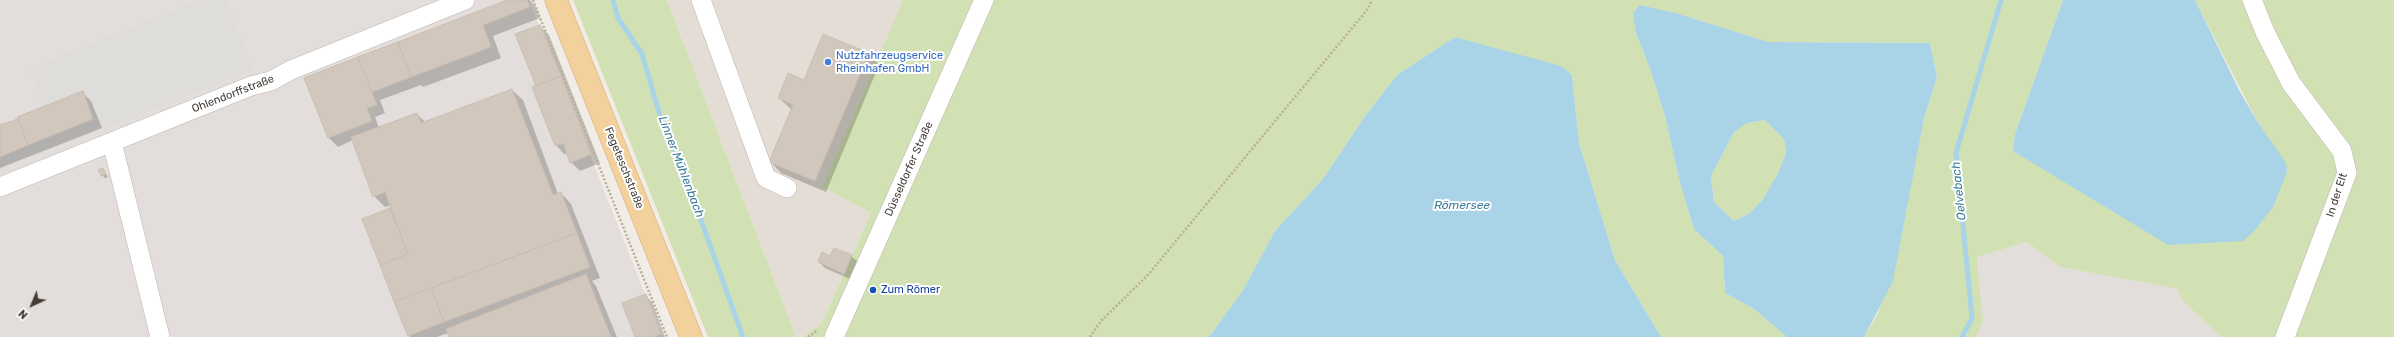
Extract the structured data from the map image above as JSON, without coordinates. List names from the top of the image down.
{
  "streets": {
    "main road": ["Fegeteschstraße"],
    "street": ["Ohlendorffstraße", "Düsseldorfer Straße", "In der Elt"]
  },
  "water": ["Linner Mühlenbach", "Oelvebach", "Römersee"],
  "places": ["Nutzfahrzeugservice Rheinhafen GmbH", "Zum Römer"],
  "north": "bottom left"
}
